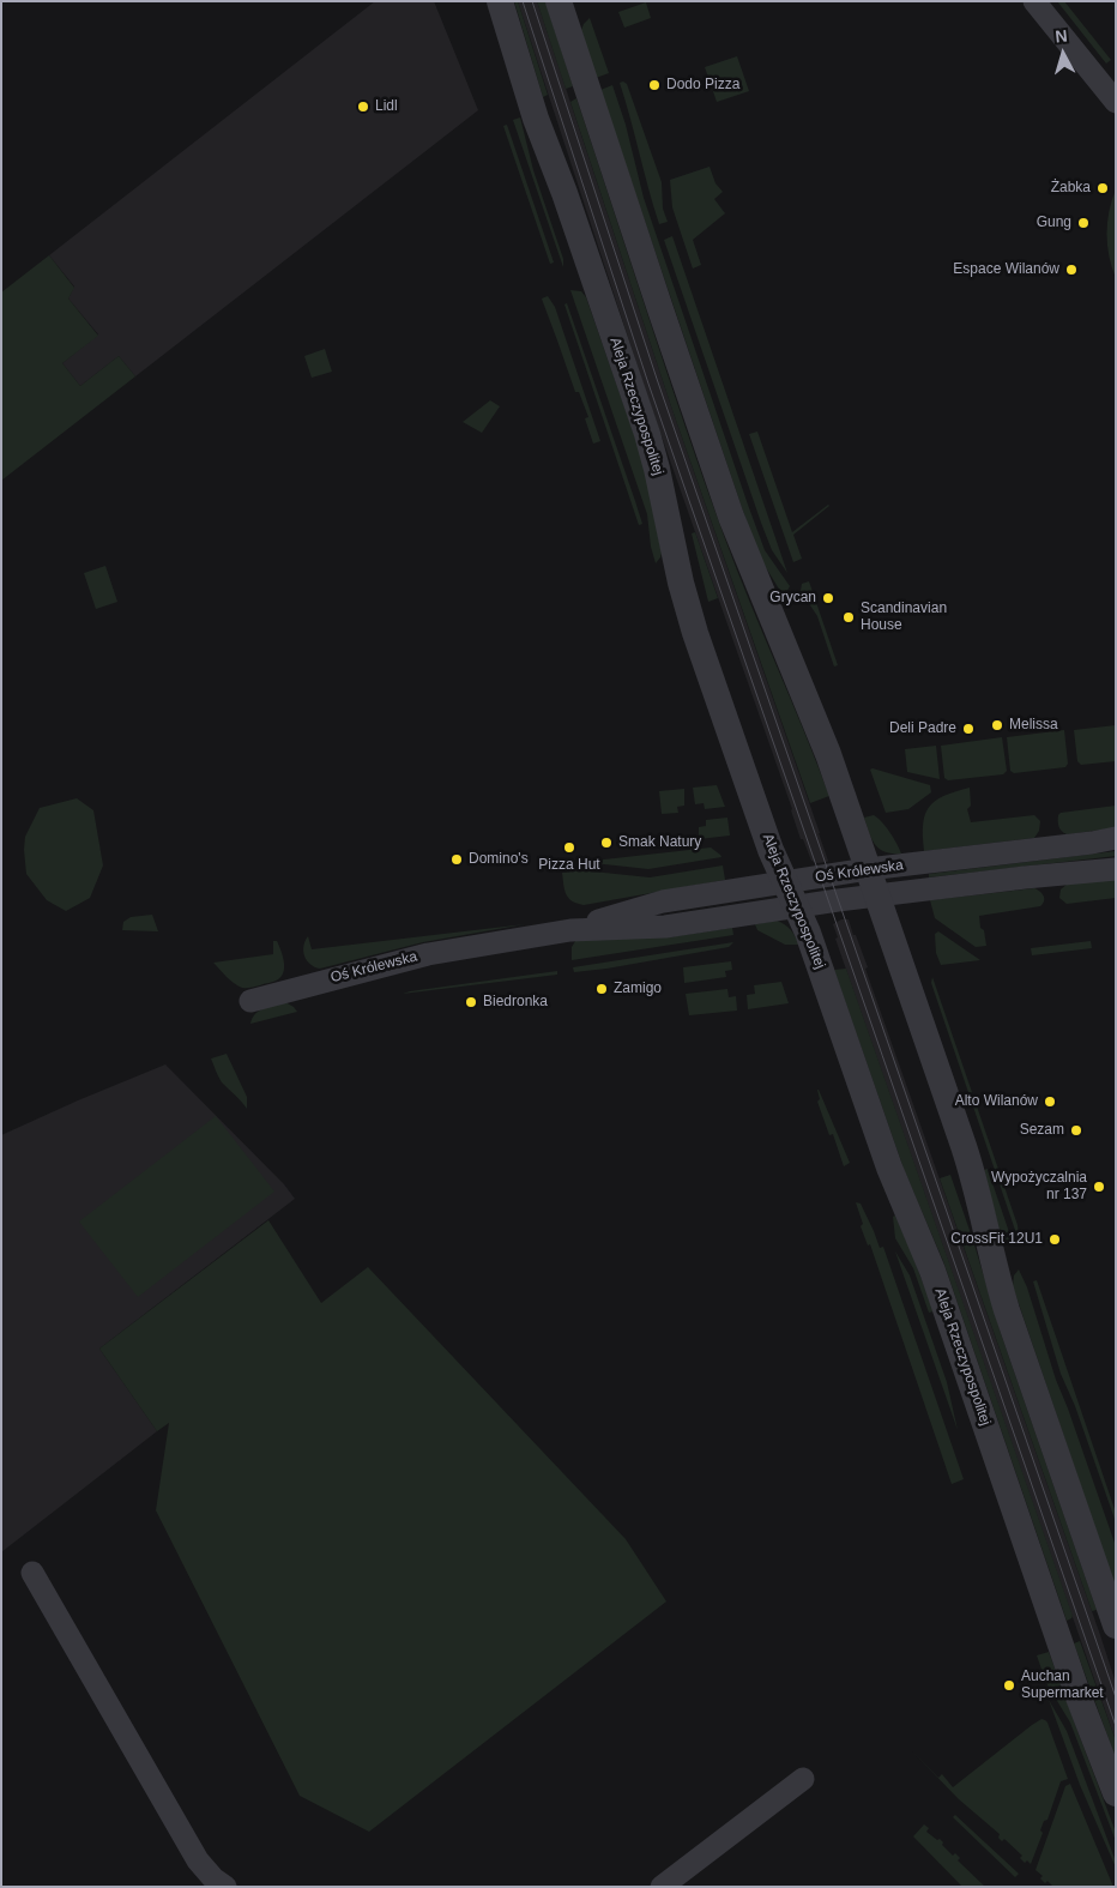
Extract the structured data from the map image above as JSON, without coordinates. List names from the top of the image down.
{
  "streets": {
    "street": ["Aleja Rzeczypospolitej", "Oś Królewska"]
  },
  "crossings": [
    ["Aleja Rzeczypospolitej", "Oś Królewska"]
  ],
  "places": [
    "Dodo Pizza",
    "Lidl",
    "Żabka",
    "Gung",
    "Espace Wilanów",
    "Grycan",
    "Scandinavian House",
    "Melissa",
    "Deli Padre",
    "Smak Natury",
    "Pizza Hut",
    "Domino's",
    "Zamigo",
    "Biedronka",
    "Alto Wilanów",
    "Sezam",
    "Wypożyczalnia nr 137",
    "CrossFit 12U1",
    "Auchan Supermarket"
  ],
  "north": "top"
}
